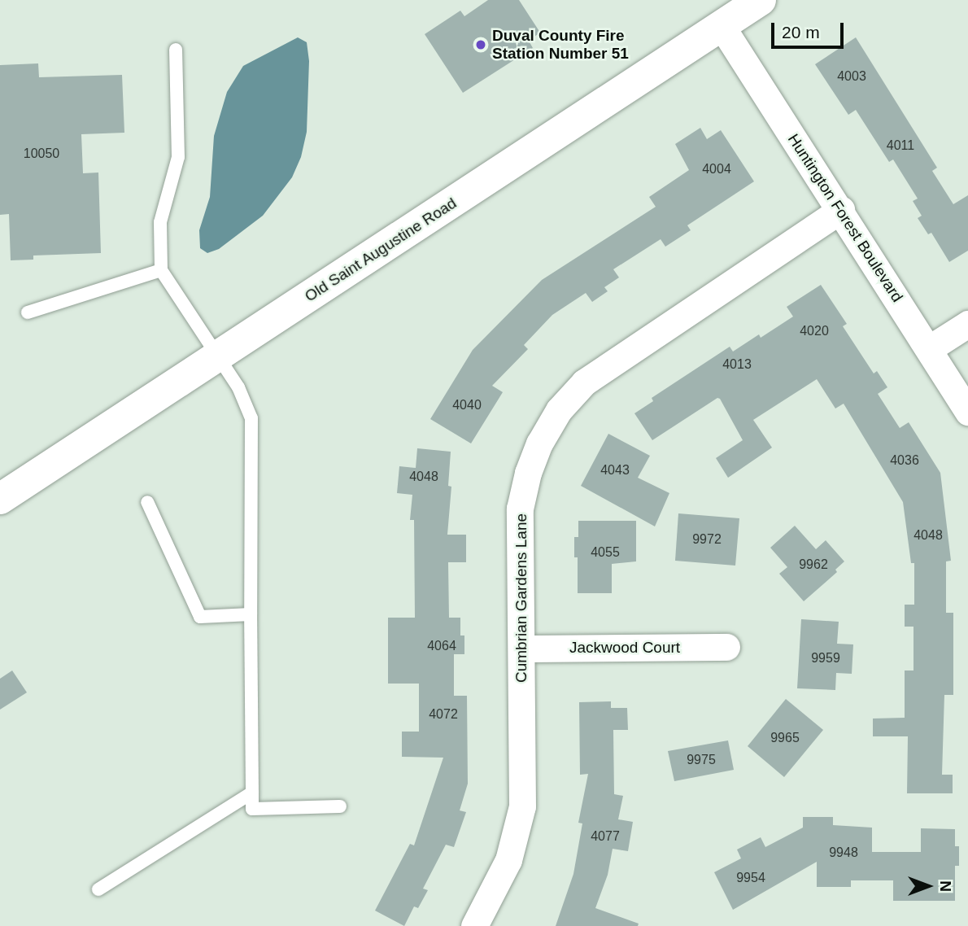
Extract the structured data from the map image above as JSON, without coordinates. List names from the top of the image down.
{
  "streets": {
    "main road": ["Old Saint Augustine Road"],
    "street": ["Huntington Forest Boulevard", "Cumbrian Gardens Lane", "Jackwood Court"]
  },
  "crossings": [
    ["Huntington Forest Boulevard", "Old Saint Augustine Road"],
    ["Huntington Forest Boulevard", "Cumbrian Gardens Lane"],
    ["Cumbrian Gardens Lane", "Jackwood Court"]
  ],
  "places": ["Duval County Fire Station Number 51"],
  "house_numbers": [
    "4003",
    "4011",
    "10050",
    "4004",
    "4020",
    "4013",
    "4040",
    "4036",
    "4043",
    "4048",
    "4048",
    "9972",
    "4055",
    "9962",
    "4064",
    "9959",
    "4072",
    "9965",
    "9975",
    "4077",
    "9948",
    "9954"
  ],
  "scale_bar": "20 m",
  "north": "right"
}
